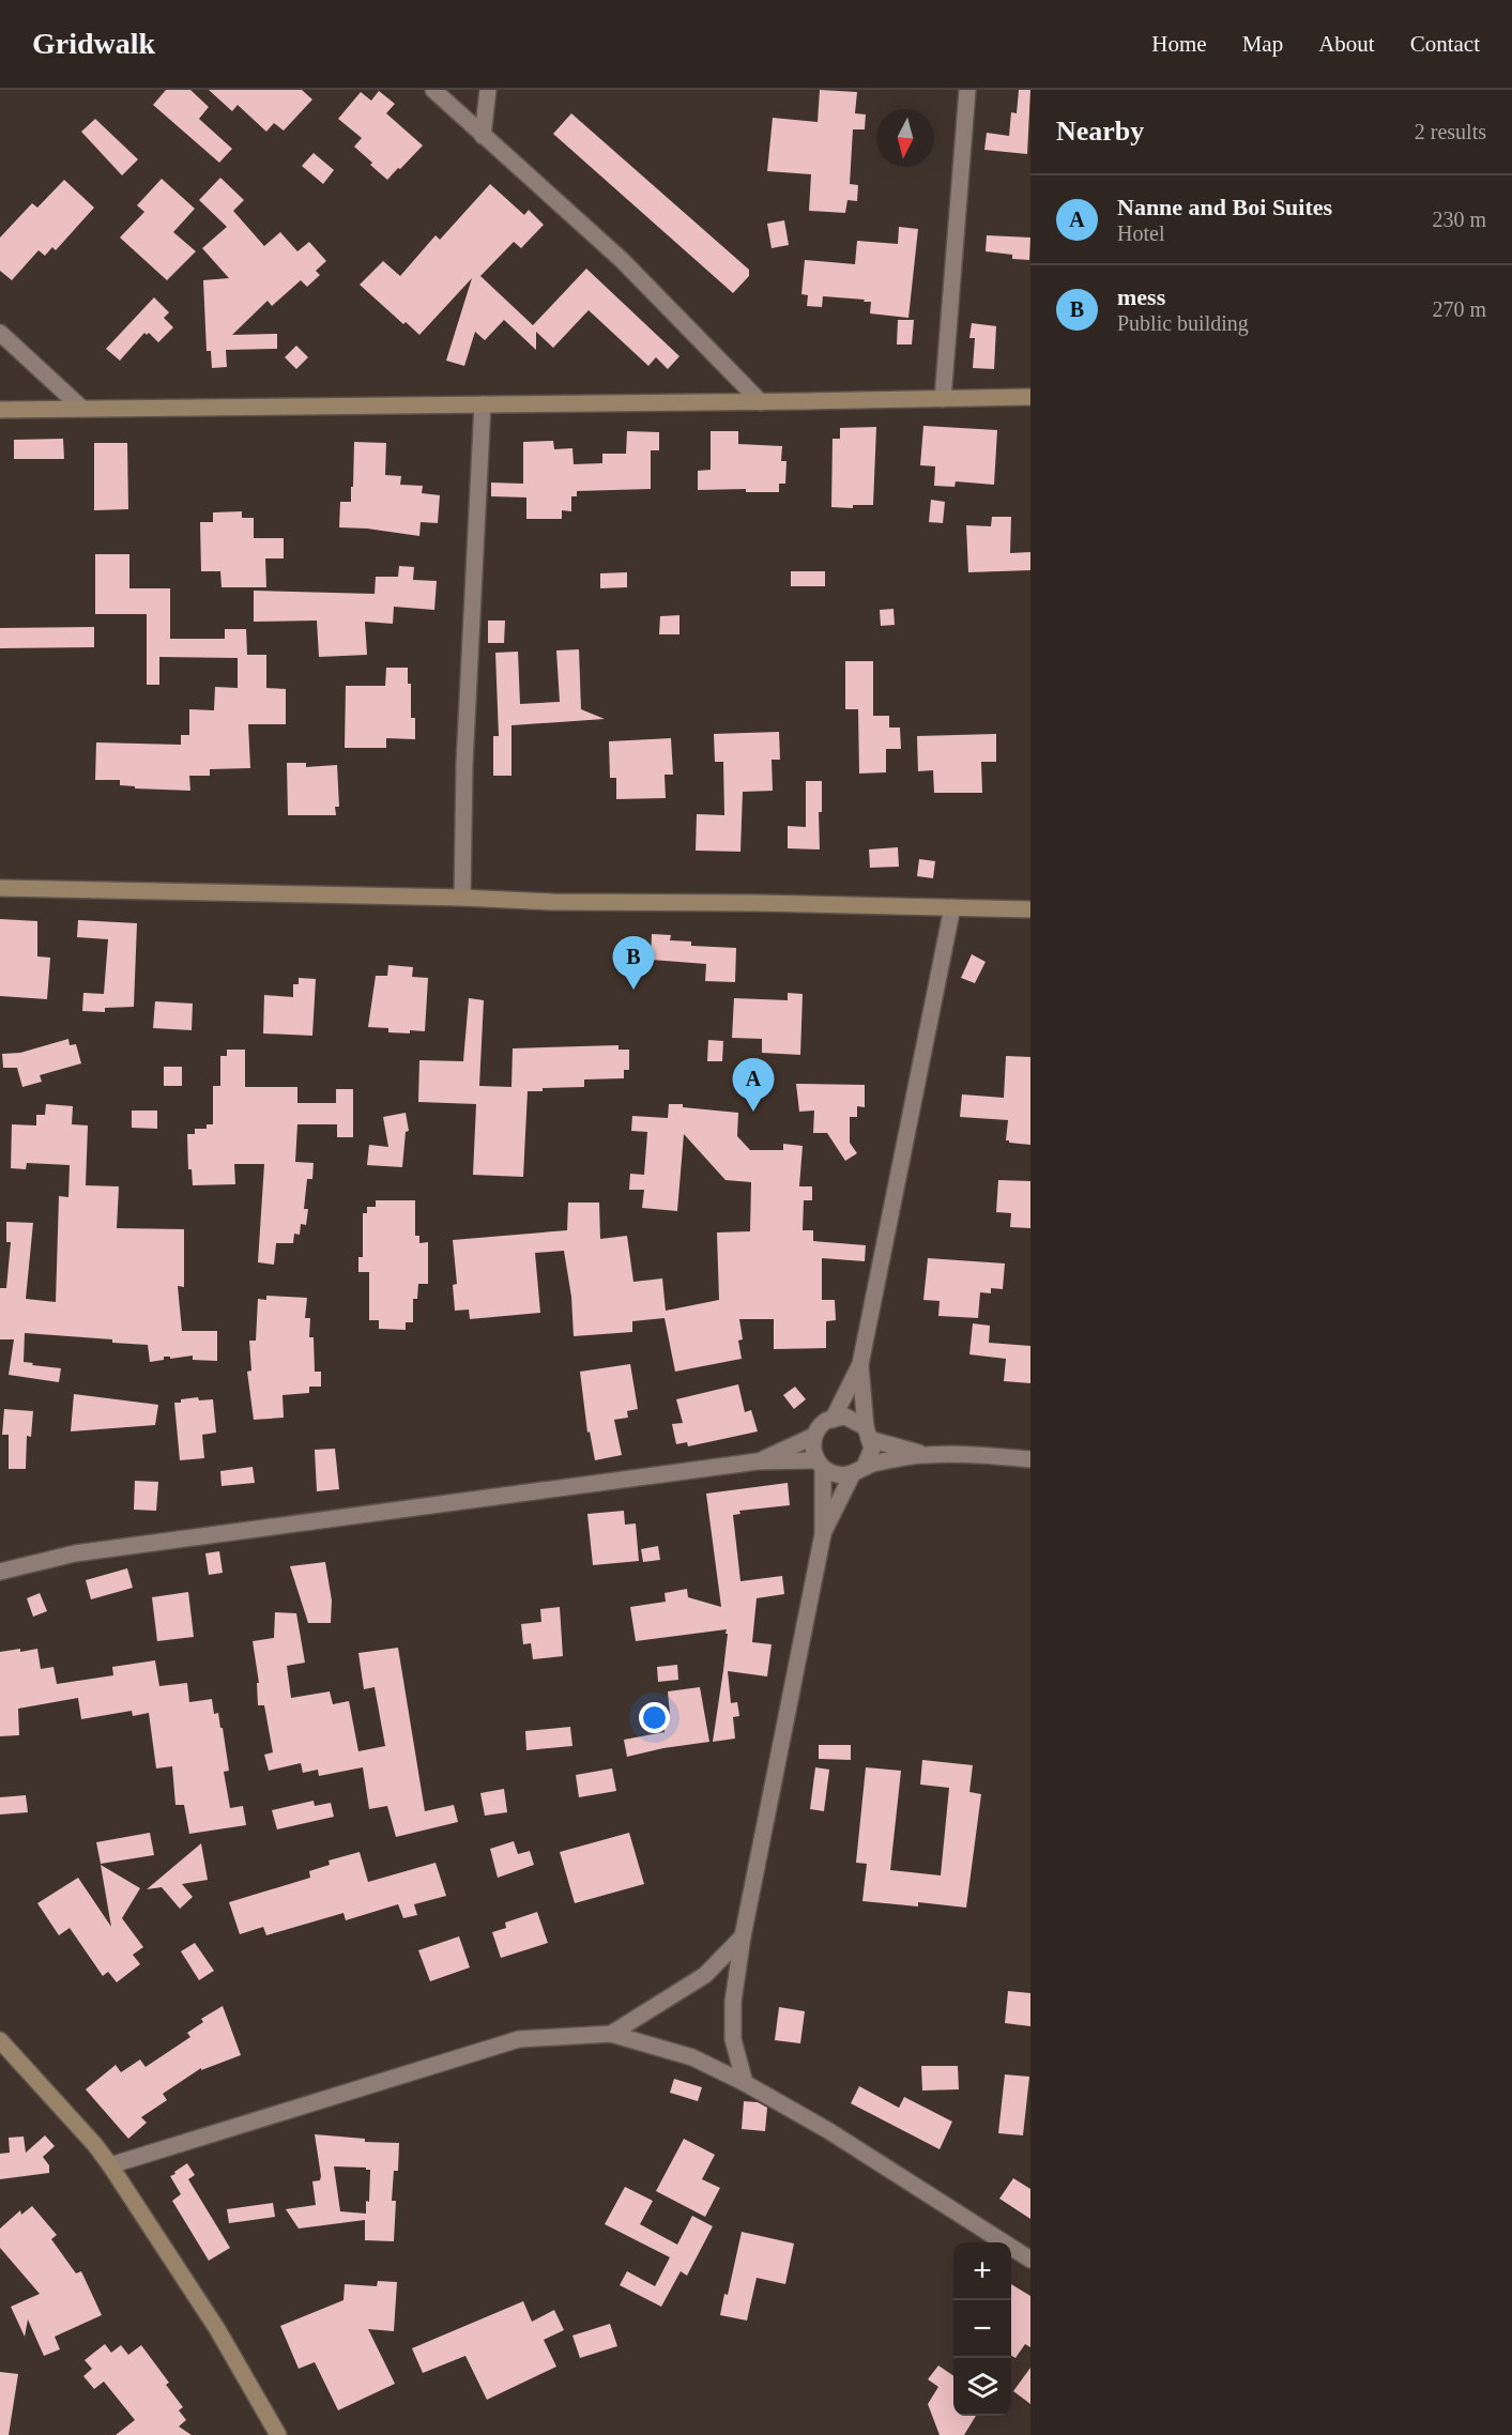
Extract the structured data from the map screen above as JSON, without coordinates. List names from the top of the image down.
{
  "north": "bottom",
  "page": {
    "header": "Gridwalk",
    "nav": [
      "Home",
      "Map",
      "About",
      "Contact"
    ],
    "heading": ["Nearby", "2 results"],
    "list": [
      {
        "mark": "A",
        "name": "Nanne and Boi Suites",
        "note": "Hotel",
        "value": "230 m"
      },
      {
        "mark": "B",
        "name": "mess",
        "note": "Public building",
        "value": "270 m"
      }
    ],
    "pins": ["B", "A"],
    "map_buttons": ["+", "−"]
  }
}
